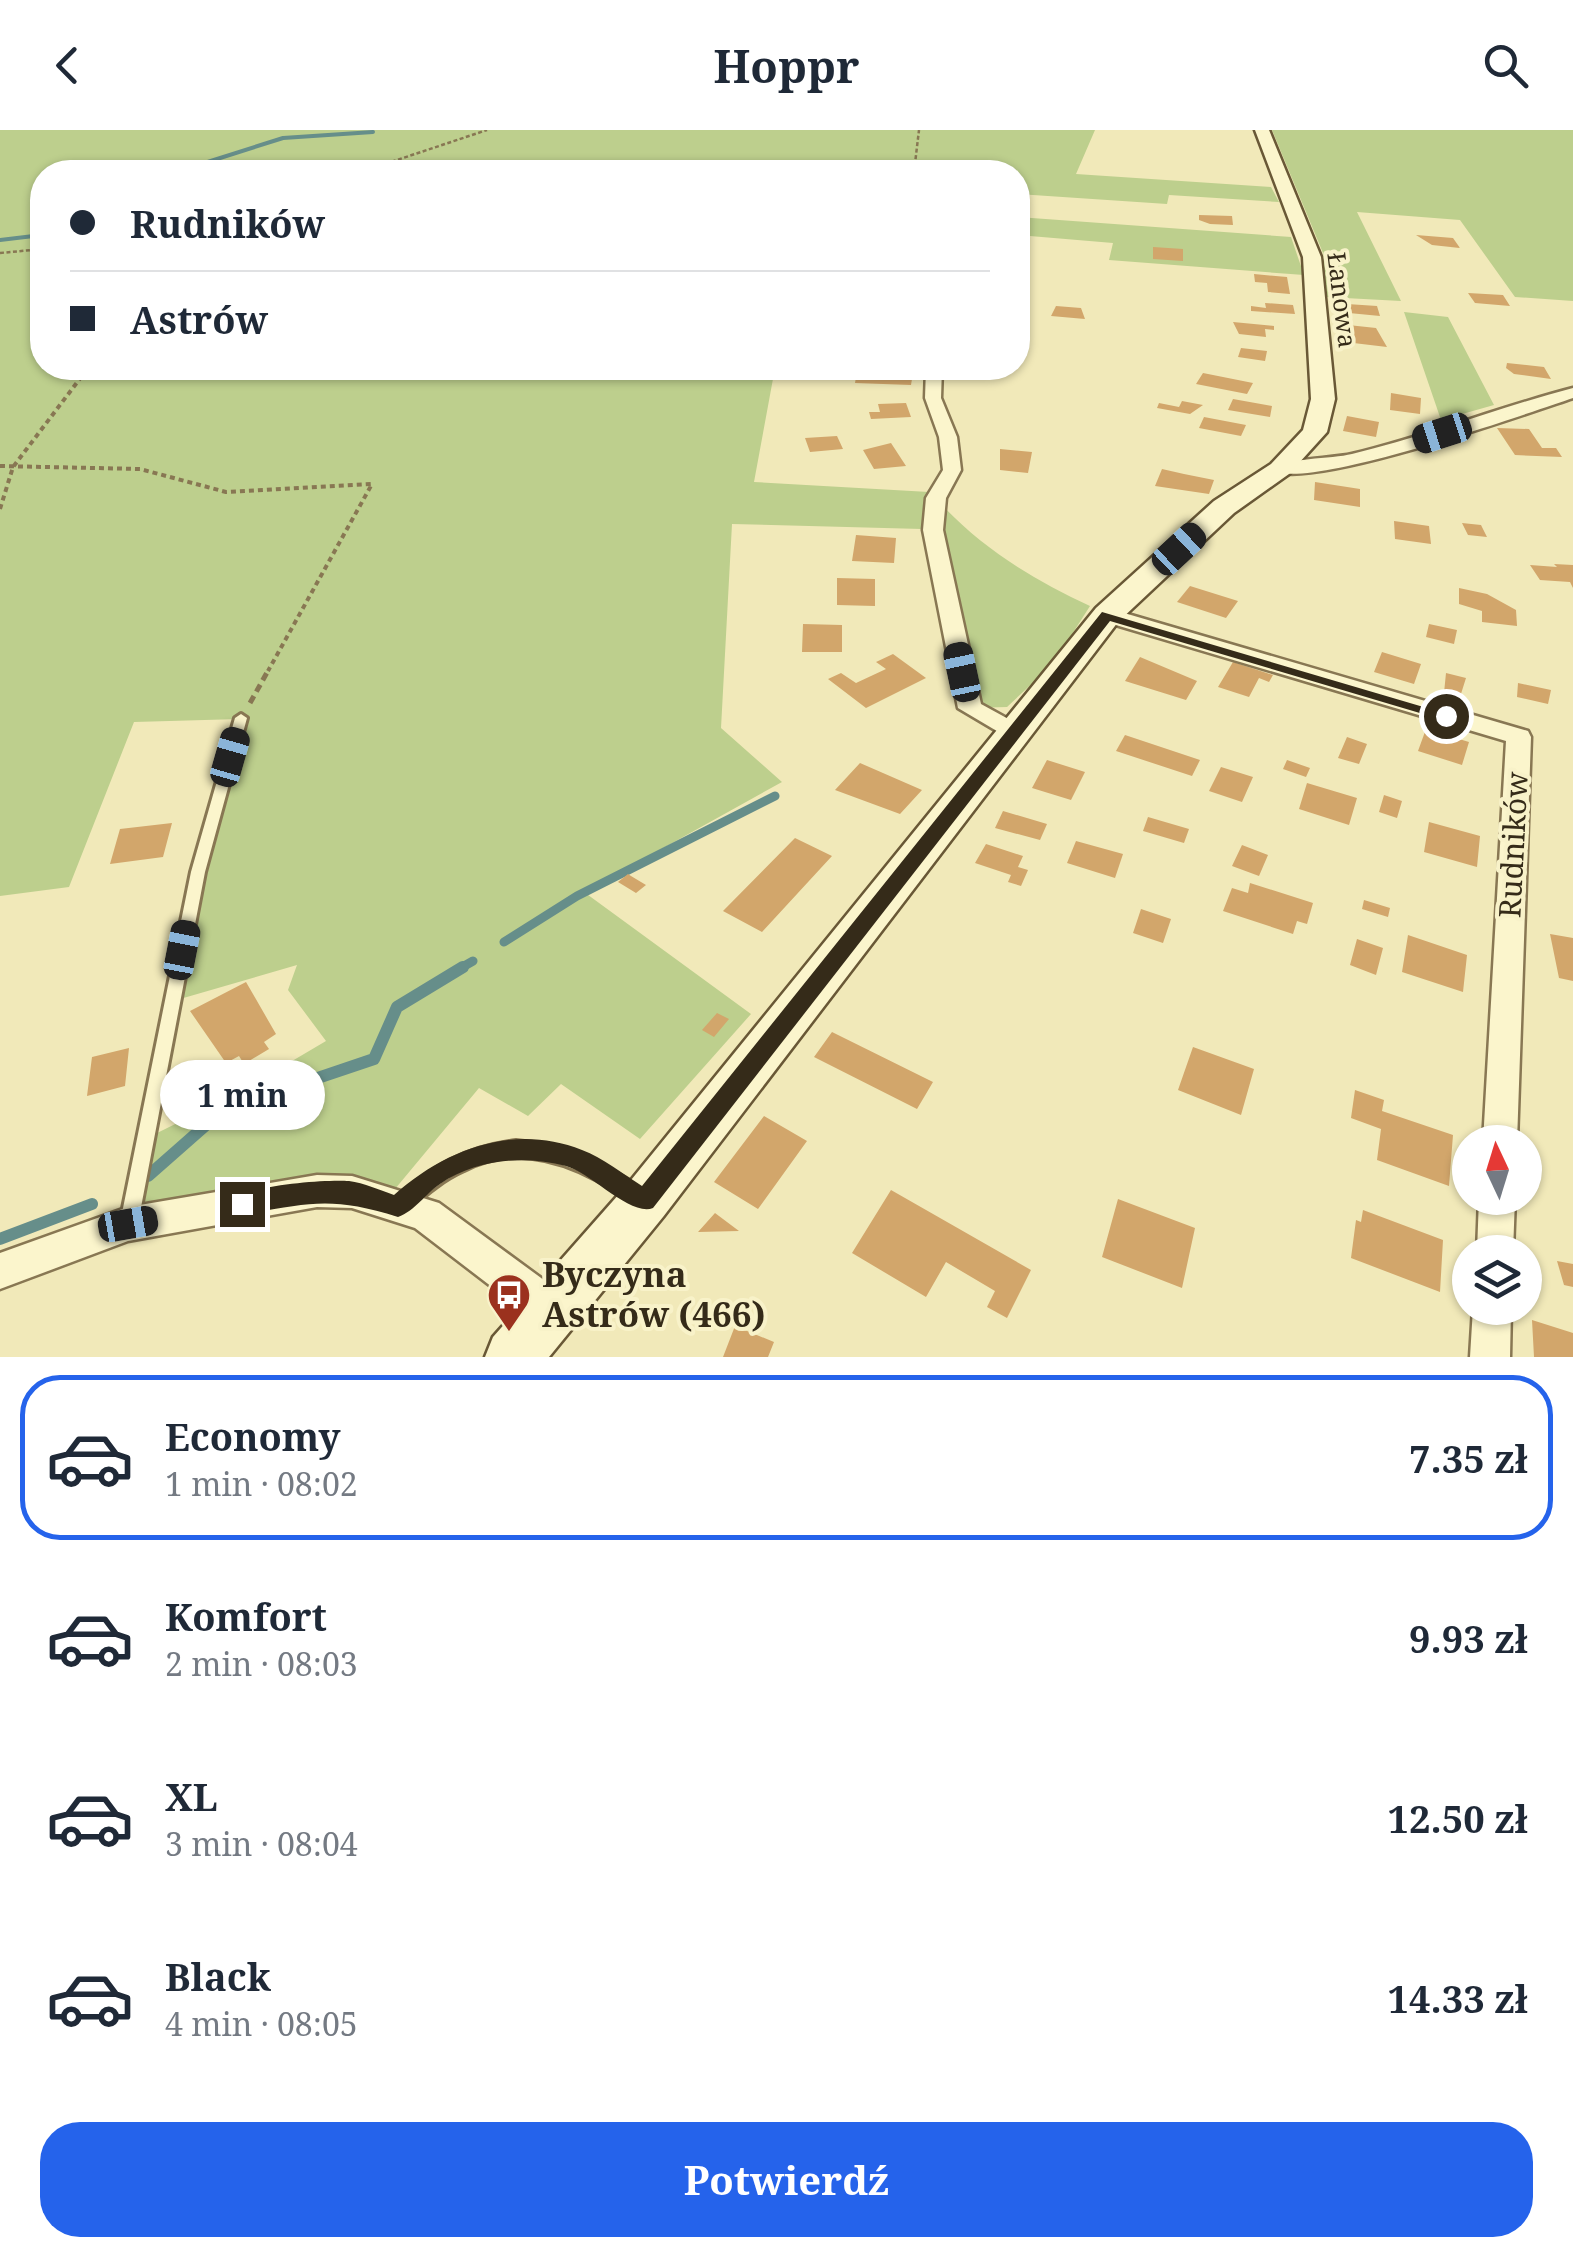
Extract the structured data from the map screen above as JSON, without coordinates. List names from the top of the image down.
{
  "streets": {
    "street": ["Łanowa", "Rudników"]
  },
  "crossings": [
    ["Łanowa", "Rudników"]
  ],
  "places": {
    "bus stop": ["Byczyna Astrów (466)"]
  },
  "north": "top",
  "page": {
    "header": "Hoppr",
    "banner": ["Rudników", "Astrów"],
    "bubble": "1 min",
    "list": [
      {
        "name": "Economy",
        "note": "1 min · 08:02",
        "value": "7.35 zł"
      },
      {
        "name": "Komfort",
        "note": "2 min · 08:03",
        "value": "9.93 zł"
      },
      {
        "name": "XL",
        "note": "3 min · 08:04",
        "value": "12.50 zł"
      },
      {
        "name": "Black",
        "note": "4 min · 08:05",
        "value": "14.33 zł"
      }
    ],
    "buttons": "Potwierdź"
  }
}
